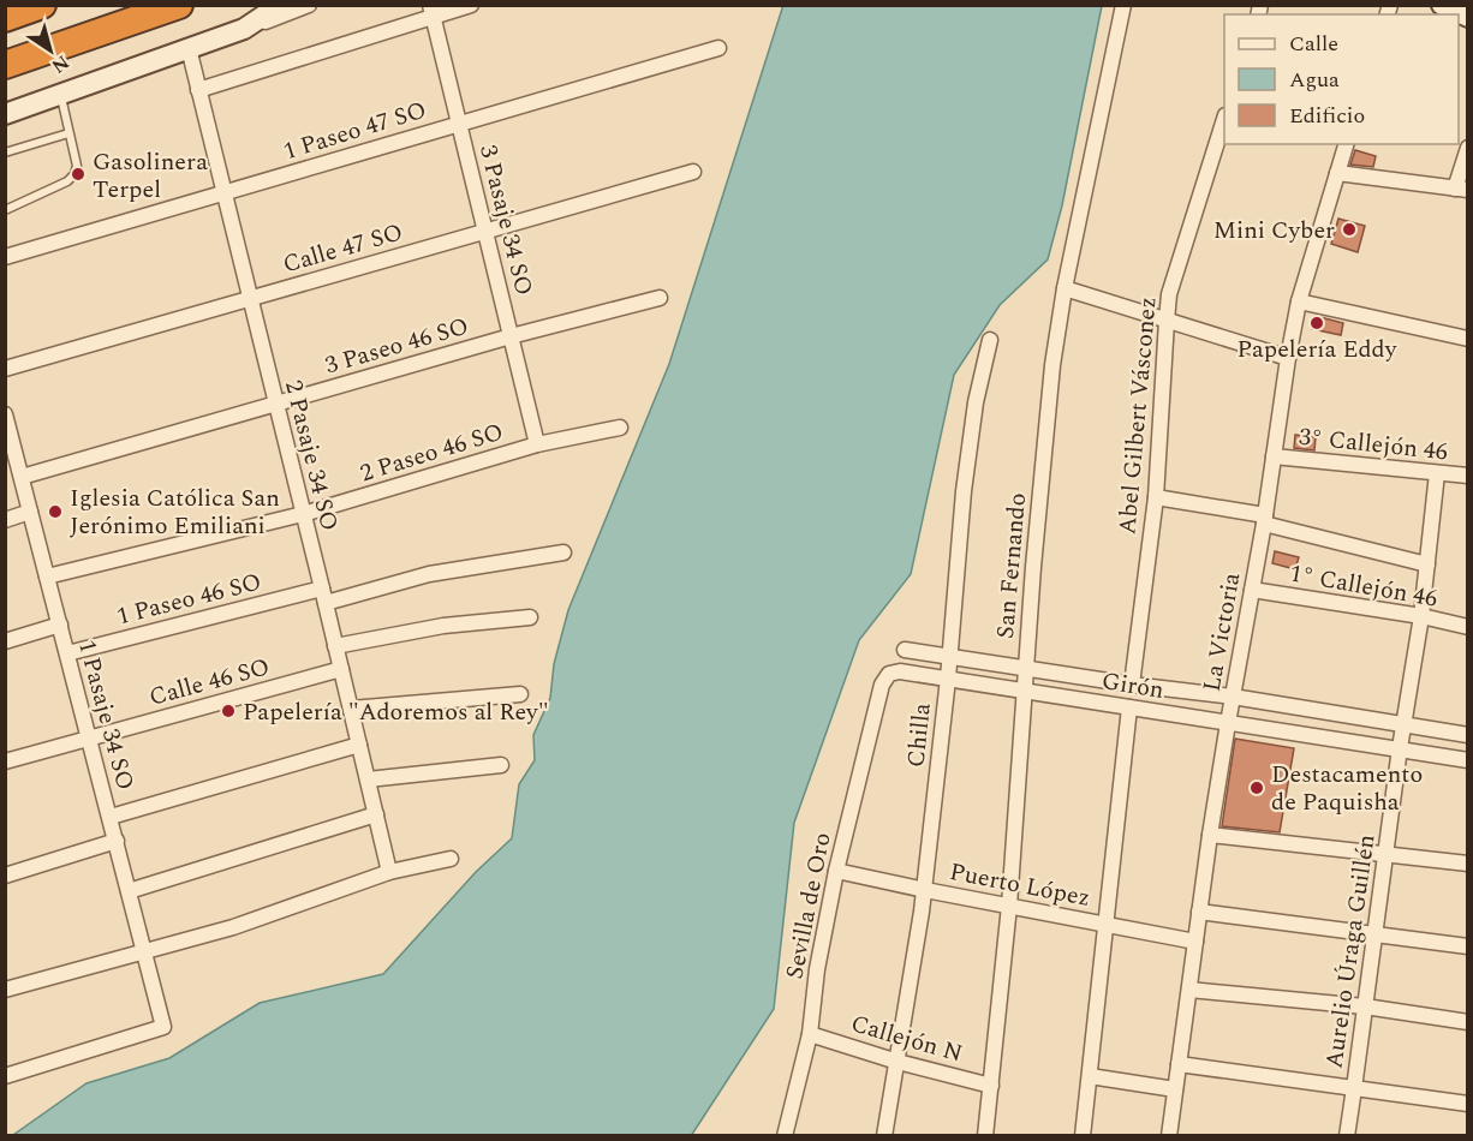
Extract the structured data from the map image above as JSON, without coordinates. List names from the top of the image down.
{
  "streets": {
    "street": [
      "1 Paseo 47 SO",
      "3 Pasaje 34 SO",
      "Calle 47 SO",
      "3 Paseo 46 SO",
      "Abel Gilbert Vásconez",
      "3° Callejón 46",
      "2 Paseo 46 SO",
      "2 Pasaje 34 SO",
      "San Fernando",
      "1° Callejón 46",
      "1 Paseo 46 SO",
      "La Victoria",
      "Calle 46 SO",
      "Girón",
      "1 Pasaje 34 SO",
      "Chilla",
      "Puerto López",
      "Sevilla de Oro",
      "Aurelio Úraga Guillén",
      "Callejón N"
    ]
  },
  "crossings": [
    ["1 Paseo 47 SO", "3 Pasaje 34 SO"],
    ["1 Paseo 47 SO", "2 Pasaje 34 SO"],
    ["3 Pasaje 34 SO", "Calle 47 SO"],
    ["3 Pasaje 34 SO", "3 Paseo 46 SO"],
    ["3 Pasaje 34 SO", "2 Paseo 46 SO"],
    ["Calle 47 SO", "2 Pasaje 34 SO"],
    ["3 Paseo 46 SO", "2 Pasaje 34 SO"],
    ["3 Paseo 46 SO", "1 Pasaje 34 SO"],
    ["Abel Gilbert Vásconez", "Girón"],
    ["3° Callejón 46", "La Victoria"],
    ["3° Callejón 46", "Aurelio Úraga Guillén"],
    ["2 Paseo 46 SO", "2 Pasaje 34 SO"],
    ["2 Paseo 46 SO", "1 Pasaje 34 SO"],
    ["2 Pasaje 34 SO", "1 Paseo 46 SO"],
    ["2 Pasaje 34 SO", "Calle 46 SO"],
    ["San Fernando", "Girón"],
    ["San Fernando", "Puerto López"],
    ["San Fernando", "Callejón N"],
    ["1° Callejón 46", "La Victoria"],
    ["1° Callejón 46", "Aurelio Úraga Guillén"],
    ["1 Paseo 46 SO", "1 Pasaje 34 SO"],
    ["La Victoria", "Girón"],
    ["La Victoria", "Puerto López"],
    ["Calle 46 SO", "1 Pasaje 34 SO"],
    ["Girón", "Chilla"],
    ["Girón", "Sevilla de Oro"],
    ["Girón", "Aurelio Úraga Guillén"],
    ["Chilla", "Puerto López"],
    ["Chilla", "Callejón N"],
    ["Puerto López", "Sevilla de Oro"],
    ["Sevilla de Oro", "Callejón N"]
  ],
  "places": [
    "Gasolinera Terpel",
    "Mini Cyber",
    "Papelería Eddy",
    "Iglesia Católica San Jerónimo Emiliani",
    "Papelería \"Adoremos al Rey\"",
    "Destacamento de Paquisha"
  ],
  "legend": ["Calle", "Agua", "Edificio"],
  "north": "bottom right"
}
